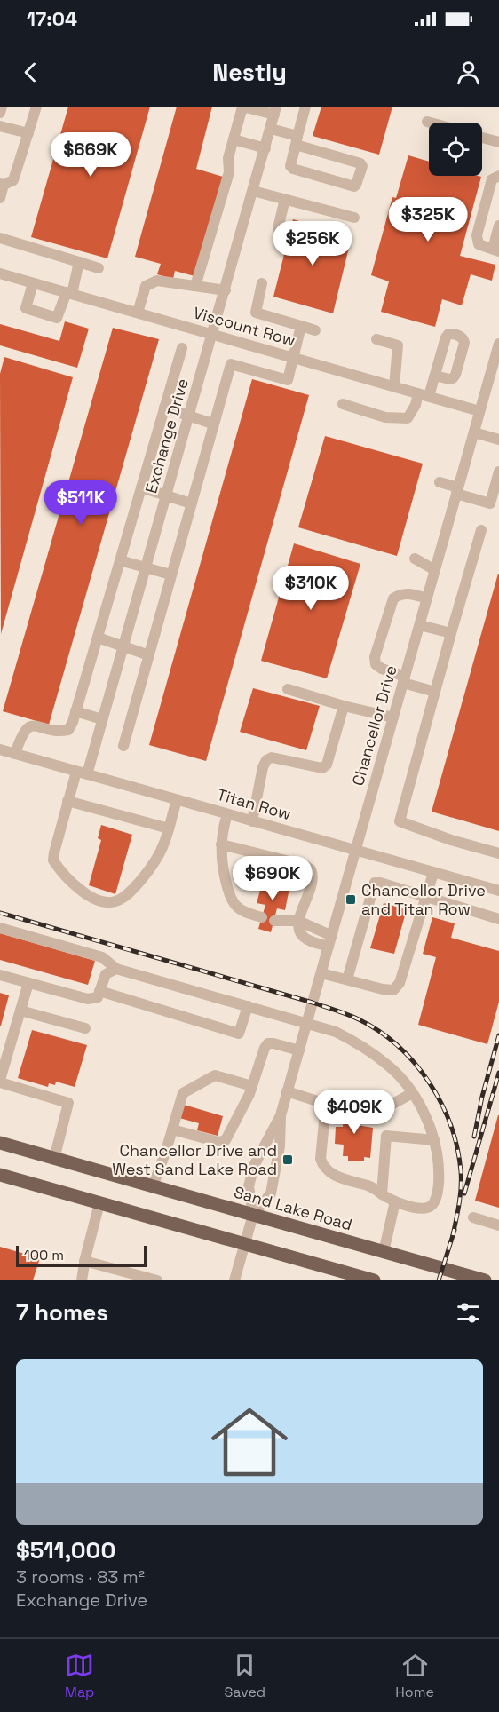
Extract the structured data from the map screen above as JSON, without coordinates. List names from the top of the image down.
{
  "streets": {
    "main road": ["Sand Lake Road"],
    "street": [
      "Viscount Row",
      "Exchange Drive",
      "Chancellor Drive",
      "Titan Row"
    ]
  },
  "crossings": [
    ["Viscount Row", "Exchange Drive"],
    ["Viscount Row", "Chancellor Drive"],
    ["Exchange Drive", "Titan Row"],
    ["Chancellor Drive", "Titan Row"],
    ["Chancellor Drive", "Sand Lake Road"]
  ],
  "places": {
    "transit": ["Chancellor Drive and Titan Row", "Chancellor Drive and West Sand Lake Road"]
  },
  "scale_bar": "100 m",
  "page": {
    "status": "17:04",
    "header": "Nestly",
    "price": [
      "$669K",
      "$325K",
      "$256K",
      "$511K",
      "$310K",
      "$690K",
      "$409K"
    ],
    "scale": "100 m",
    "heading": "7 homes",
    "list": [
      {
        "name": "$511,000",
        "note": "3 rooms · 83 m² · Exchange Drive"
      }
    ],
    "tabs": ["Map", "Saved", "Home"]
  }
}
